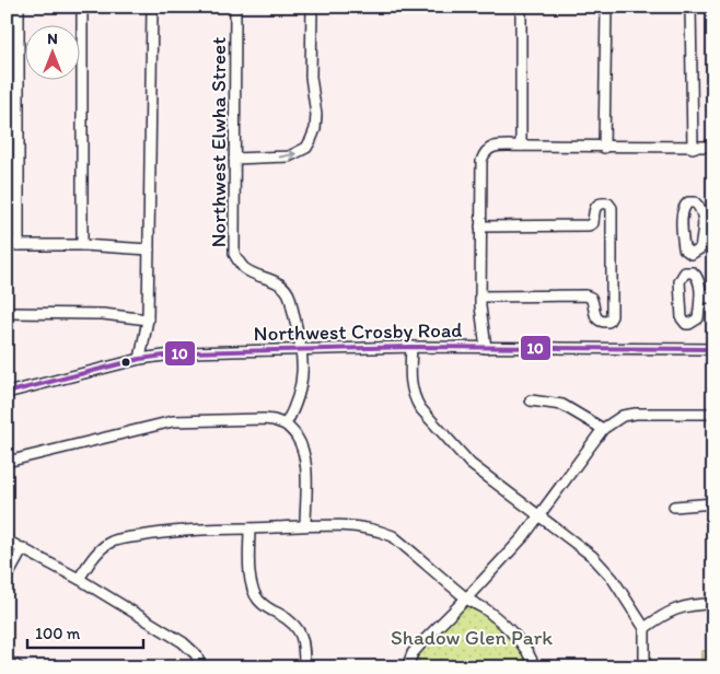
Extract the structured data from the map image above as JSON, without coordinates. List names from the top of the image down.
{
  "streets": {
    "street": ["Northwest Elwha Street", "Northwest Crosby Road"]
  },
  "crossings": [
    ["Northwest Elwha Street", "Northwest Crosby Road"]
  ],
  "parks": ["Shadow Glen Park"],
  "lines": ["transit line 10"],
  "scale_bar": "100 m",
  "north": "top"
}
